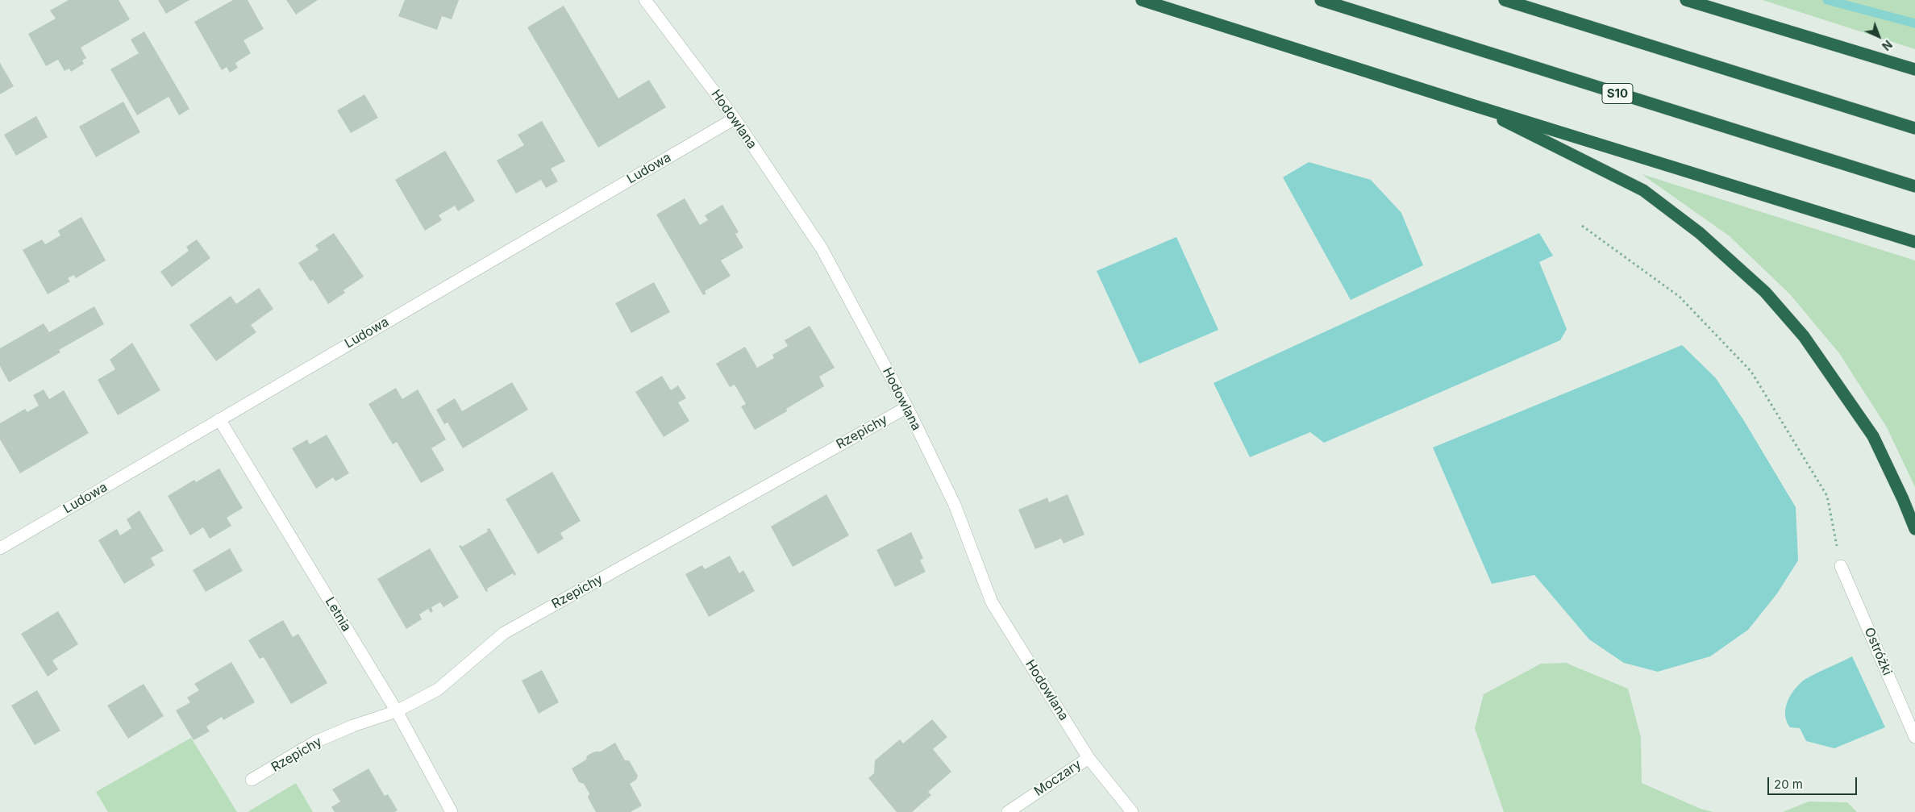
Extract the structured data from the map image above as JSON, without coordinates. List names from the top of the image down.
{
  "streets": {
    "highway": ["S10"],
    "street": [
      "Hodowlana",
      "Ludowa",
      "Rzepichy",
      "Letnia",
      "Ostróżki",
      "Moczary"
    ]
  },
  "crossings": [
    ["Hodowlana", "Ludowa"],
    ["Hodowlana", "Rzepichy"],
    ["Hodowlana", "Moczary"],
    ["Ludowa", "Letnia"],
    ["Rzepichy", "Letnia"]
  ],
  "scale_bar": "20 m",
  "north": "bottom right"
}
